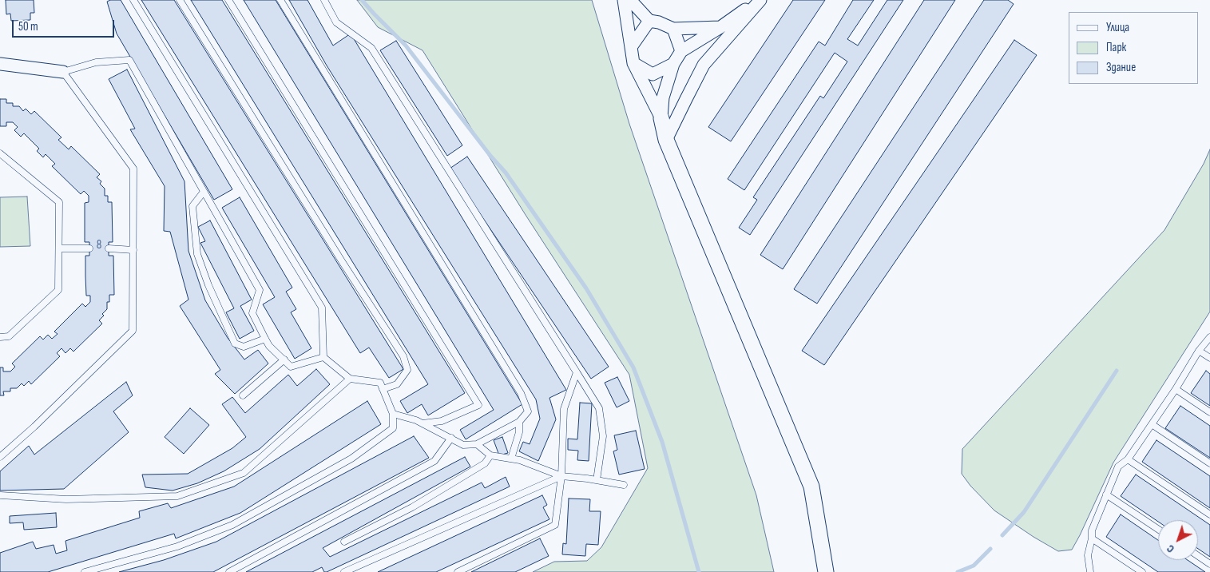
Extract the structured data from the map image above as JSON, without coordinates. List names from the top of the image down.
{
  "house_numbers": ["8"],
  "legend": ["Улица", "Парк", "Здание"],
  "scale_bar": "50 m",
  "north": "bottom left"
}
